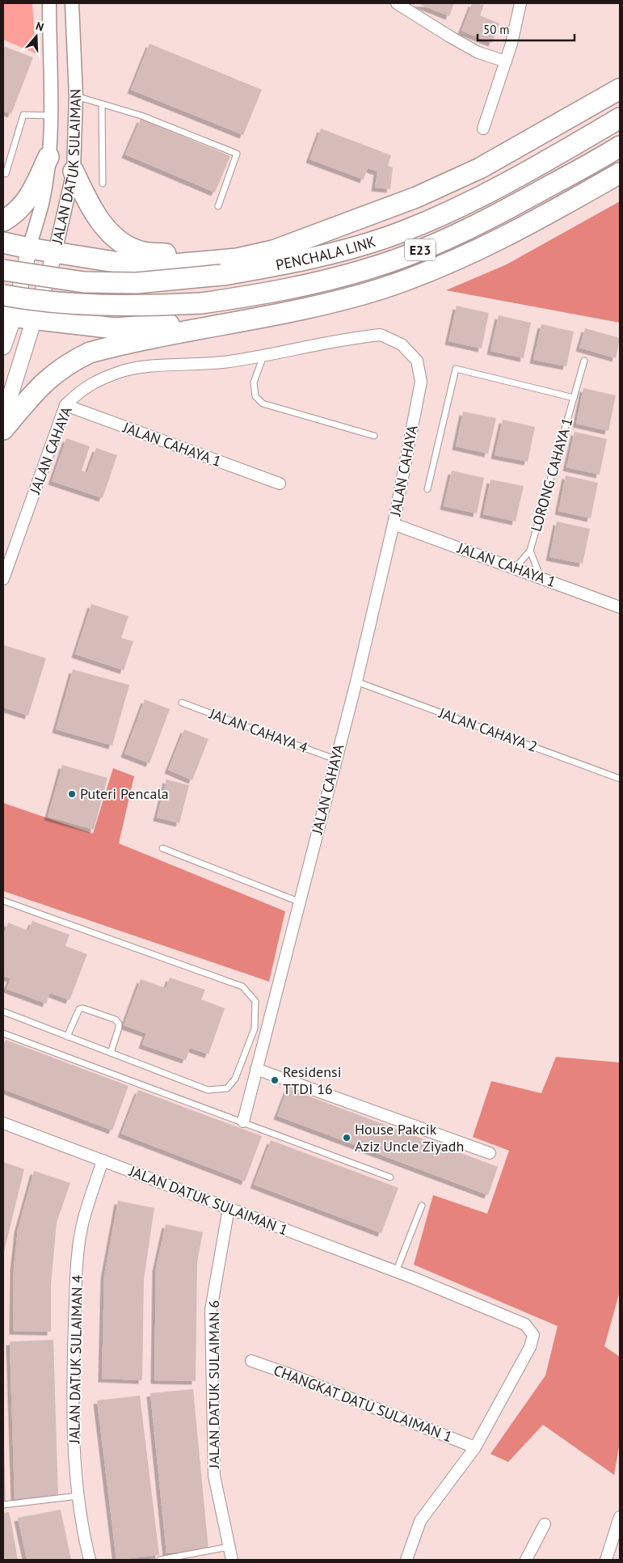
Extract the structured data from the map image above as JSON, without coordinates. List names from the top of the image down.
{
  "streets": {
    "highway": ["E23", "PENCHALA LINK"],
    "main road": ["JALAN DATUK SULAIMAN"],
    "street": [
      "JALAN CAHAYA 1",
      "JALAN CAHAYA",
      "JALAN DATUK SULAIMAN 1",
      "JALAN DATUK SULAIMAN 4",
      "JALAN DATUK SULAIMAN 6",
      "CHANGKAT DATU SULAIMAN 1"
    ],
    "lane": ["LORONG CAHAYA 1", "JALAN CAHAYA 2", "JALAN CAHAYA 4"]
  },
  "crossings": [
    ["JALAN CAHAYA 1", "JALAN CAHAYA"],
    ["JALAN CAHAYA 1", "LORONG CAHAYA 1"],
    ["JALAN CAHAYA", "JALAN CAHAYA 2"],
    ["JALAN CAHAYA", "JALAN CAHAYA 4"],
    ["JALAN DATUK SULAIMAN 1", "JALAN DATUK SULAIMAN 4"],
    ["JALAN DATUK SULAIMAN 1", "JALAN DATUK SULAIMAN 6"],
    ["JALAN DATUK SULAIMAN 1", "CHANGKAT DATU SULAIMAN 1"]
  ],
  "places": ["Puteri Pencala", "Residensi TTDI 16", "House Pakcik Aziz Uncle Ziyadh"],
  "scale_bar": "50 m",
  "north": "top"
}
